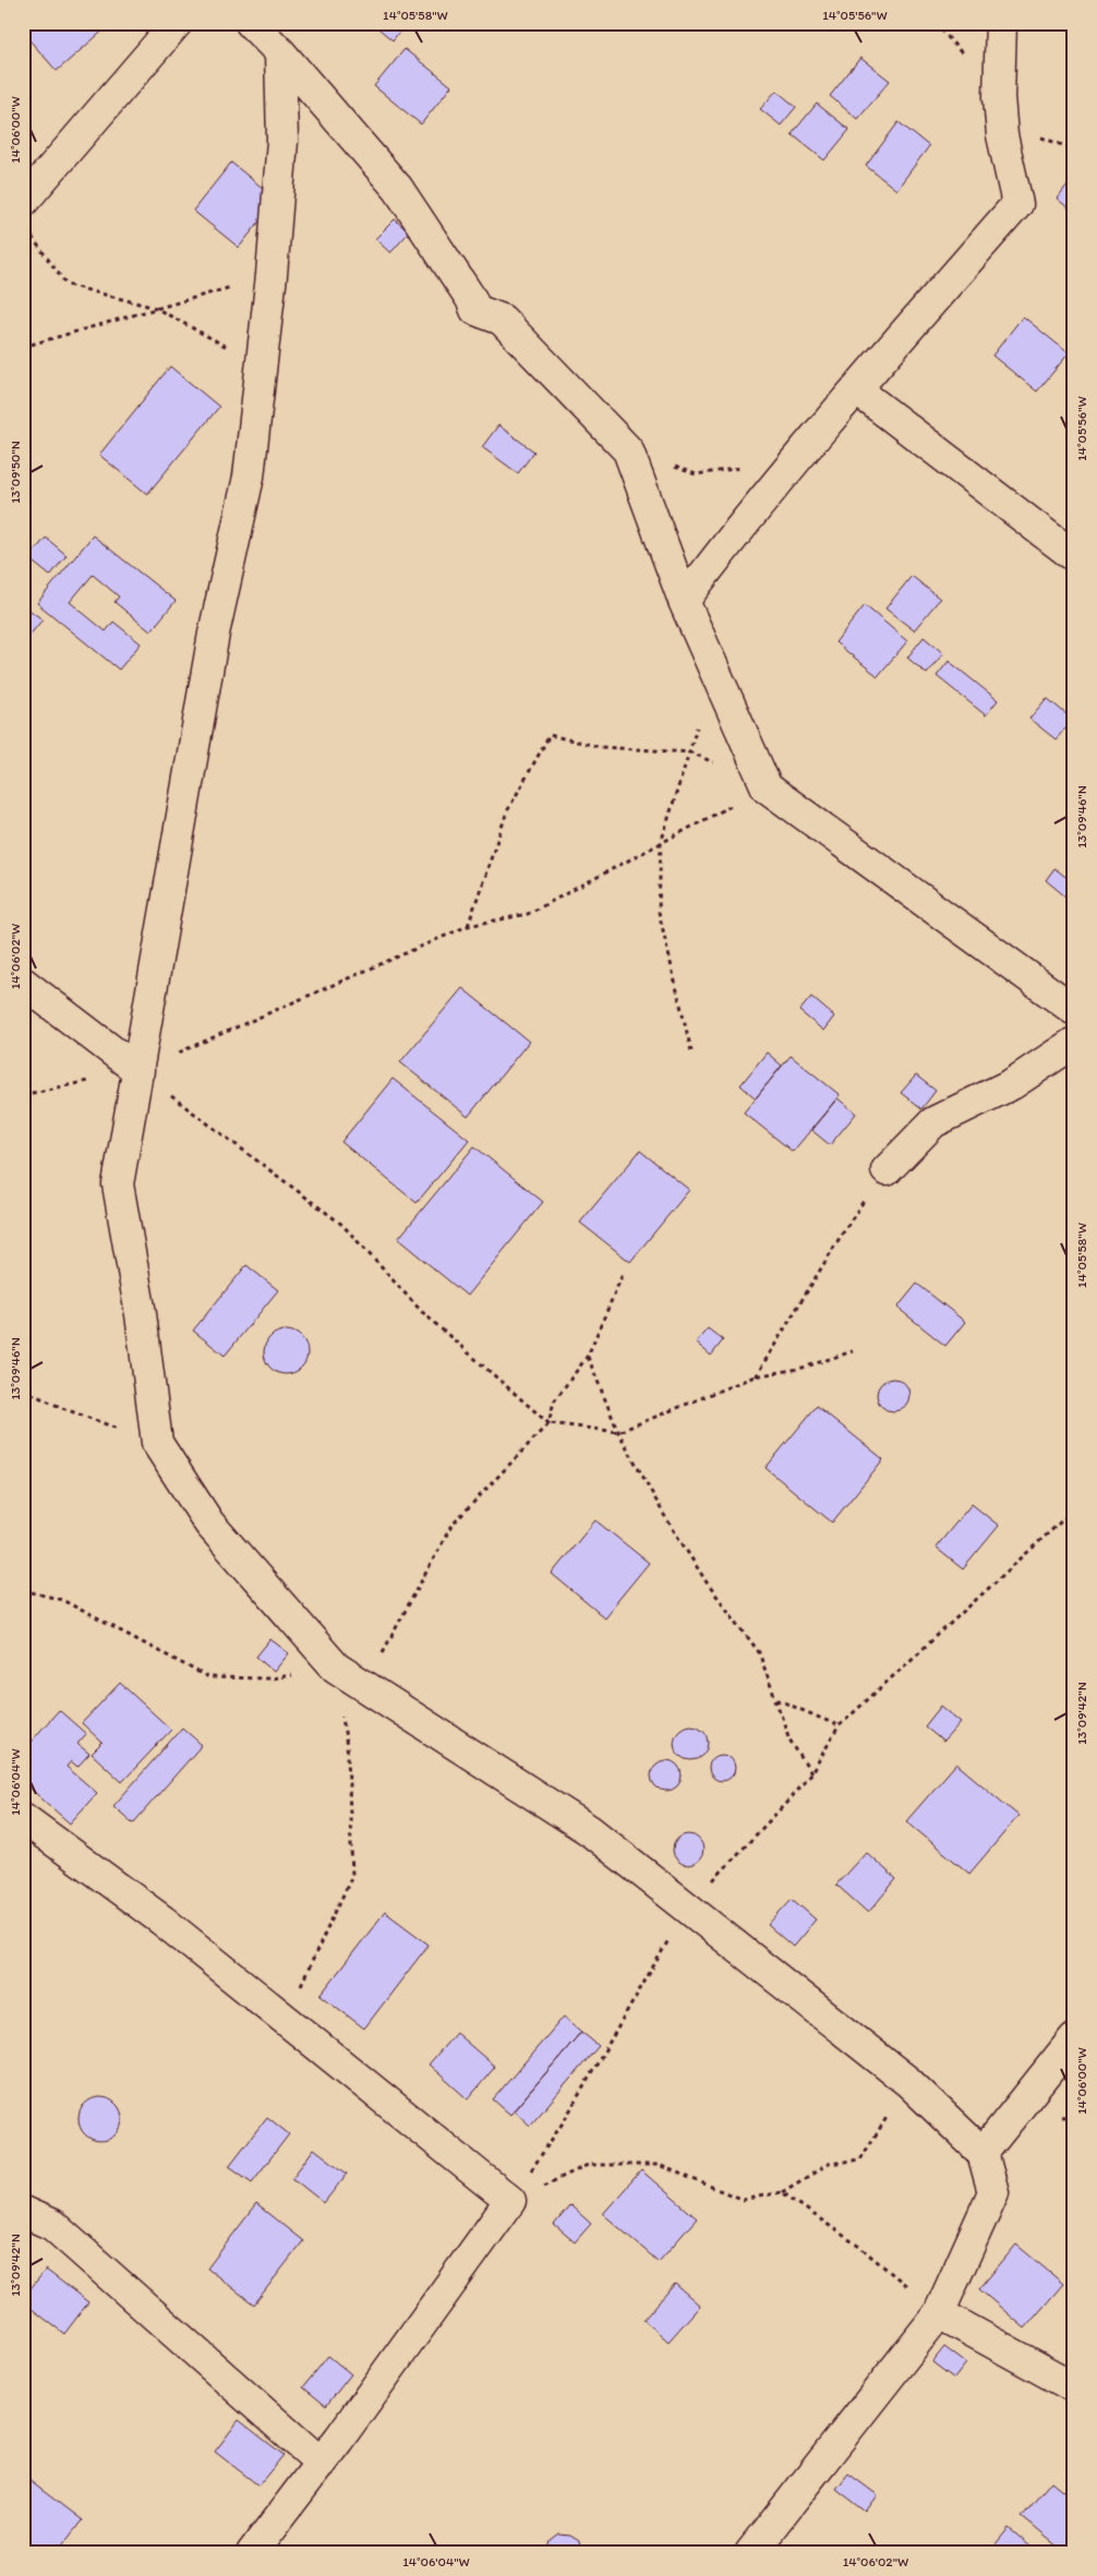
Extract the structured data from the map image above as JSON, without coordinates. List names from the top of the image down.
{
  "coordinates": [
    "14°05'58\"W",
    "14°05'56\"W",
    "14°06'00\"W",
    "13°09'50\"N",
    "13°09'46\"N",
    "14°06'02\"W",
    "13°09'42\"N",
    "14°06'04\"W"
  ]
}
